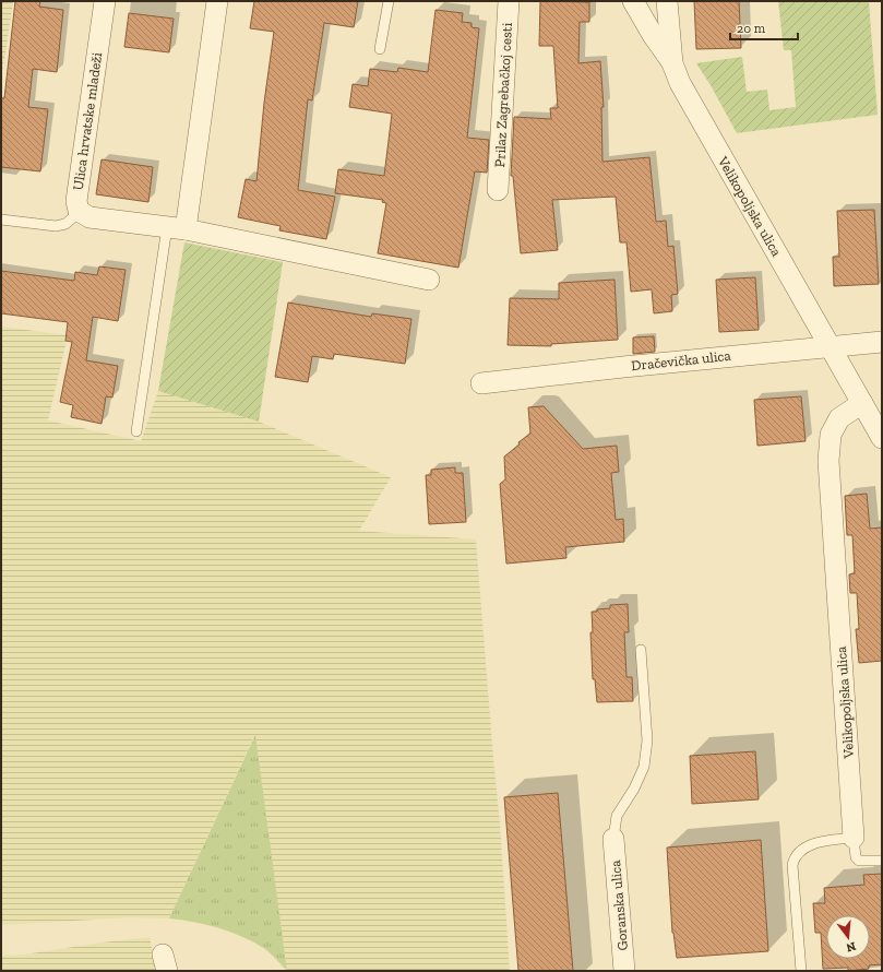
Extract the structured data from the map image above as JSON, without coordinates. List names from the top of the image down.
{
  "streets": {
    "street": [
      "Prilaz Zagrebačkoj cesti",
      "Ulica hrvatske mladeži",
      "Velikopoljska ulica",
      "Dračevička ulica",
      "Goranska ulica"
    ]
  },
  "crossings": [
    ["Velikopoljska ulica", "Dračevička ulica"]
  ],
  "scale_bar": "20 m",
  "north": "bottom"
}
